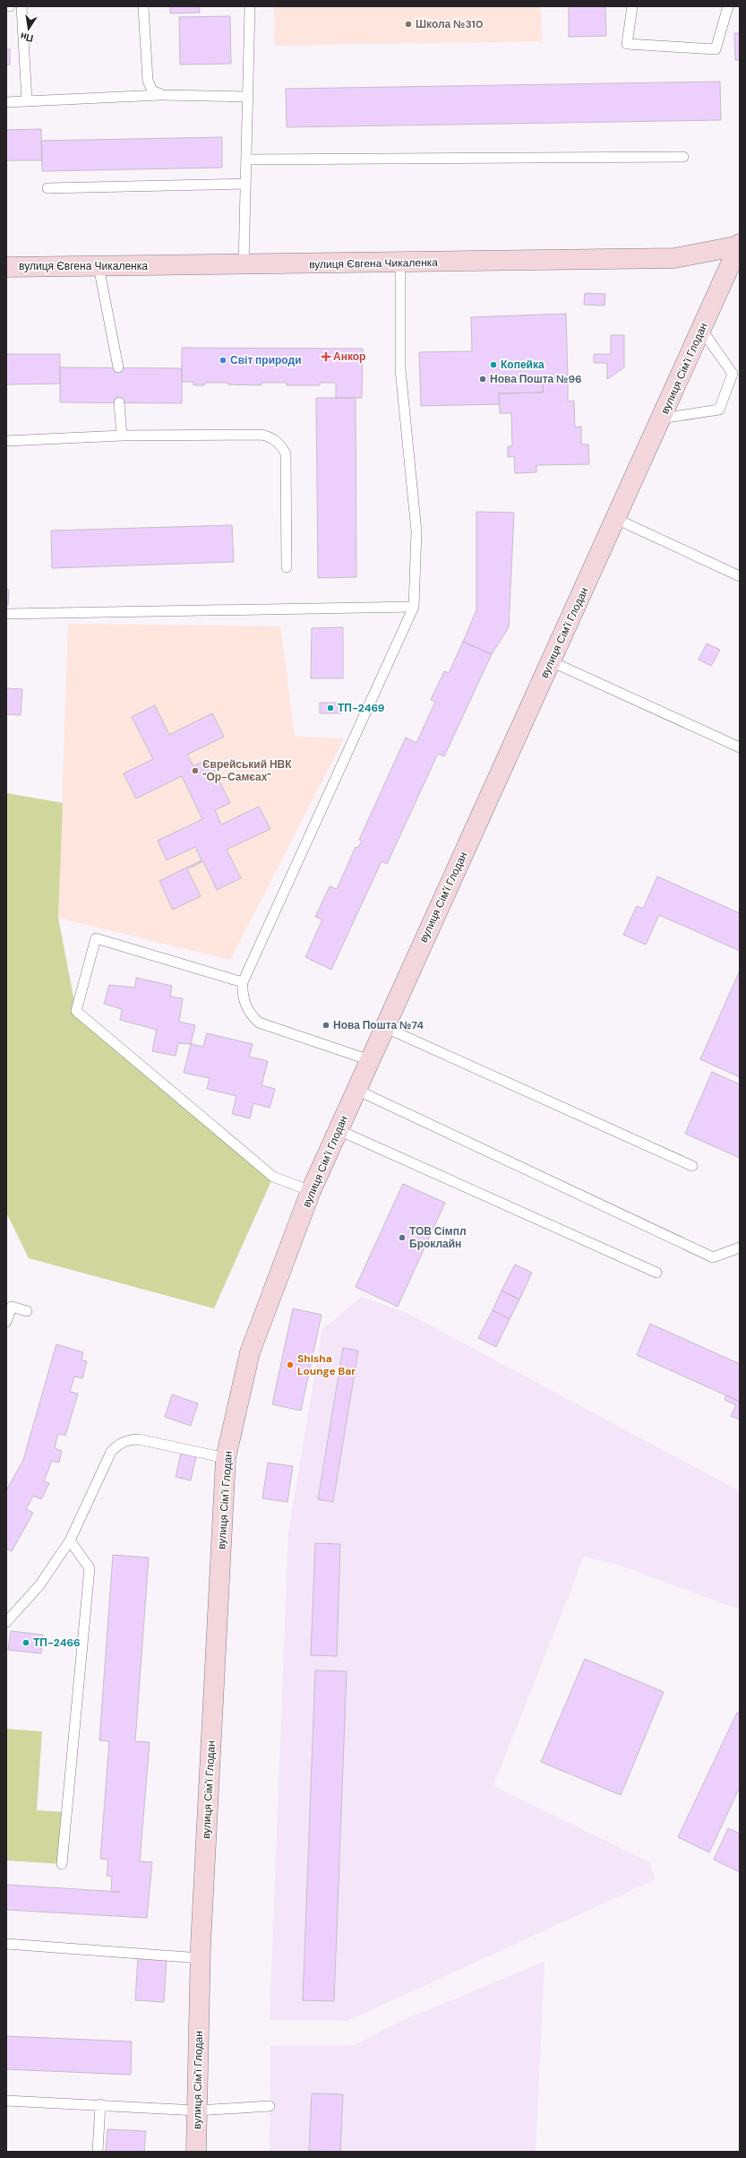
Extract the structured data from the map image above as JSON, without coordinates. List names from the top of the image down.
{
  "streets": {
    "street": ["вулиця Євгена Чикаленка", "вулиця Сім'ї Глодан"]
  },
  "crossings": [
    ["вулиця Євгена Чикаленка", "вулиця Сім'ї Глодан"]
  ],
  "places": {
    "other": [
      "Школа №310",
      "Світ природи",
      "Копейка",
      "Нова Пошта №96",
      "ТП-2469",
      "Єврейський НВК \"Ор-Самєах\"",
      "Нова Пошта №74",
      "ТОВ Сімпл Броклайн",
      "Shisha Lounge Bar",
      "ТП-2466"
    ],
    "health": ["Анкор"]
  },
  "north": "bottom"
}
